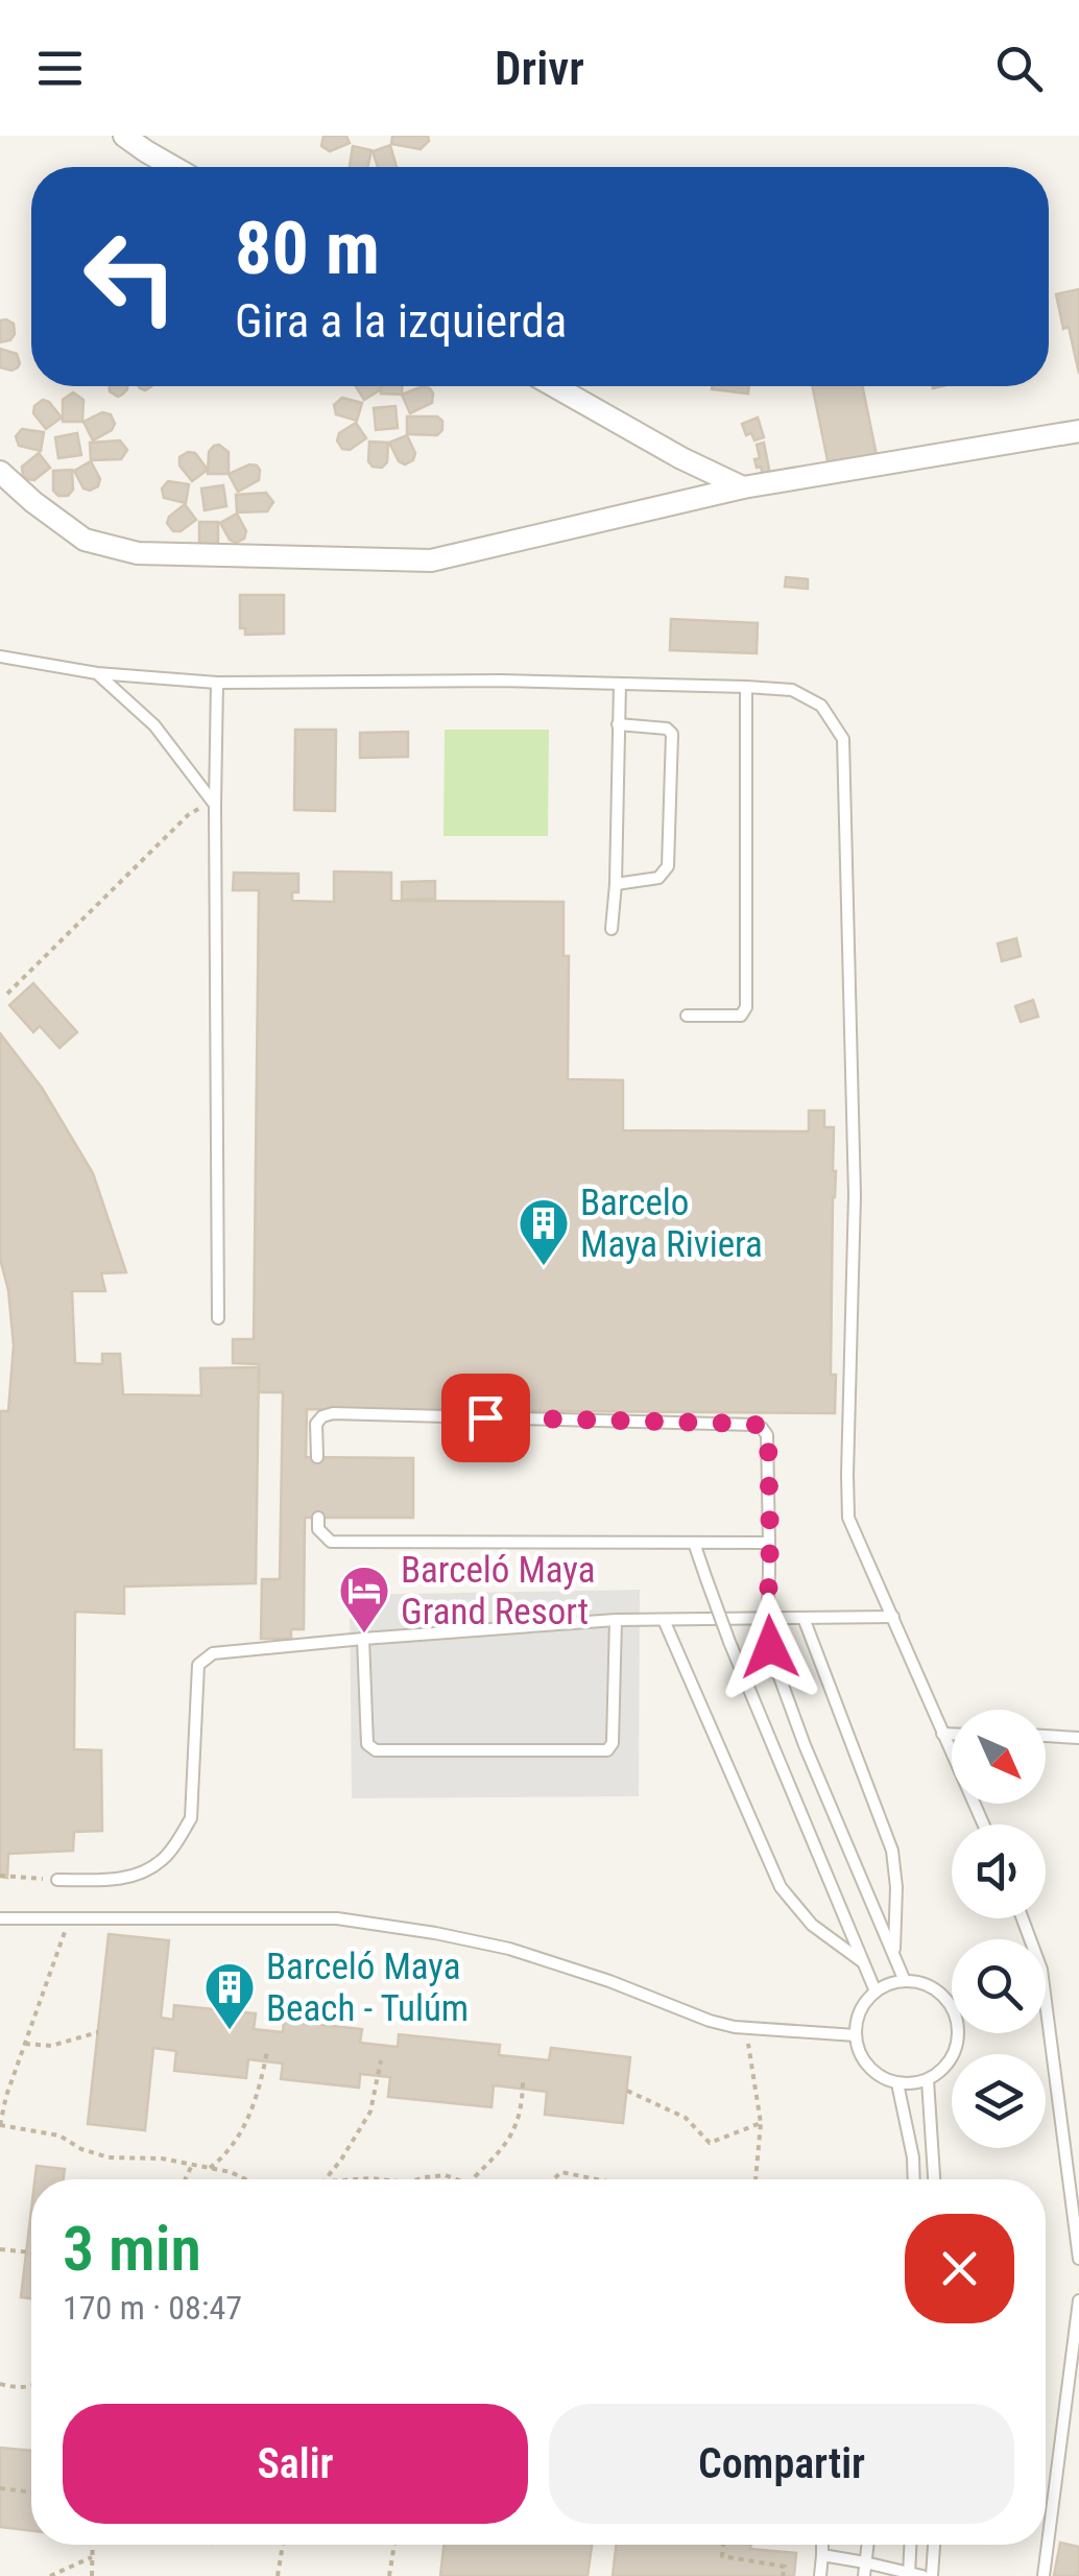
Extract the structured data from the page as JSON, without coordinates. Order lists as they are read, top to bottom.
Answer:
{
  "places": {
    "building": ["Barcelo Maya Riviera", "Barceló Maya Beach - Tulúm"],
    "hotel": ["Barceló Maya Grand Resort"]
  },
  "north": "bottom right",
  "page": {
    "header": "Drivr",
    "turn": ["80 m", "Gira a la izquierda"],
    "heading": ["3 min", "170 m · 08:47"],
    "buttons": ["Salir", "Compartir"]
  }
}
